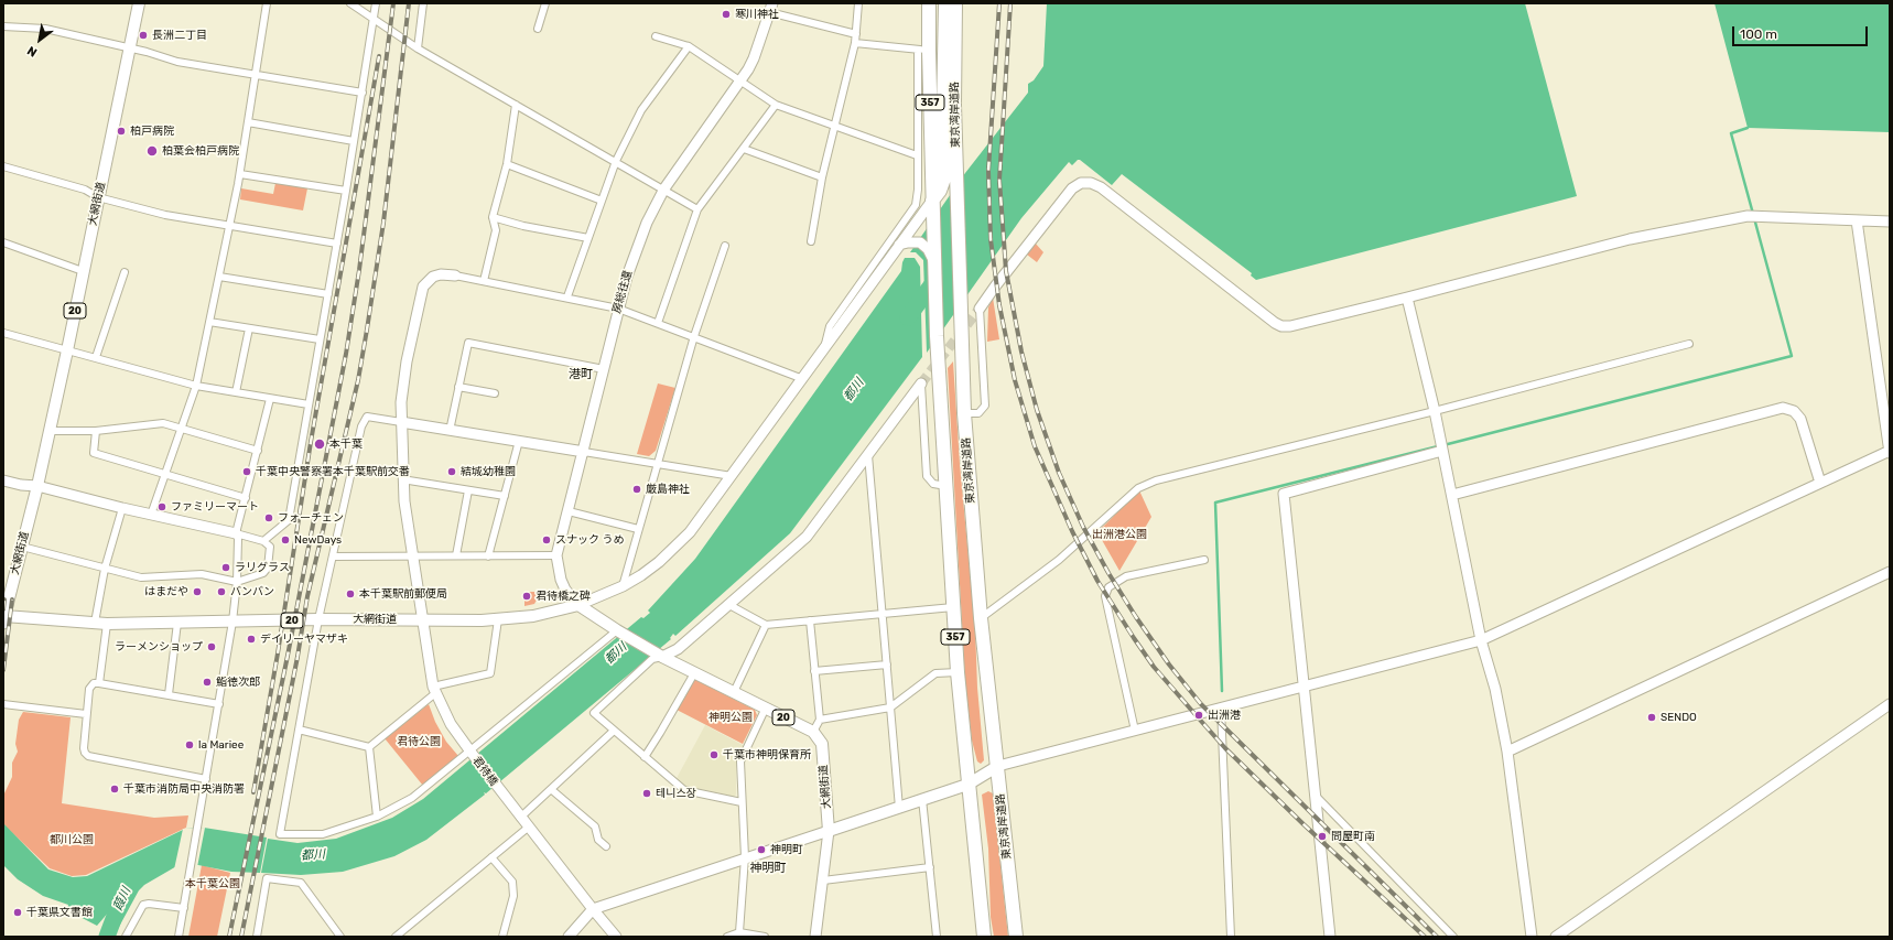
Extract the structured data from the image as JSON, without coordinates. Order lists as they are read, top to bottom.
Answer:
{
  "streets": {
    "highway": ["357", "東京湾岸道路"],
    "main road": ["大網街道", "20"],
    "street": ["房総往還", "君待橋"]
  },
  "crossings": [
    ["大網街道", "房総往還"],
    ["大網街道", "20"],
    ["大網街道", "君待橋"],
    ["房総往還", "20"]
  ],
  "districts": ["港町", "神明町"],
  "water": ["都川", "葭川"],
  "parks": [
    "出洲港公園",
    "神明公園",
    "君待公園",
    "都川公園",
    "本千葉公園"
  ],
  "places": [
    "寒川神社",
    "長洲二丁目",
    "柏戸病院",
    "柏葉会柏戸病院",
    "本千葉",
    "千葉中央警察署本千葉駅前交番",
    "結城幼稚園",
    "厳島神社",
    "ファミリーマート",
    "フォーチェン",
    "NewDays",
    "スナック うめ",
    "ラリグラス",
    "はまだや",
    "バンバン",
    "本千葉駅前郵便局",
    "君待橋之碑",
    "デイリーヤマザキ",
    "ラーメンショップ",
    "鮨徳次郎",
    "出洲港",
    "SENDO",
    "la Mariee",
    "千葉市神明保育所",
    "千葉市消防局中央消防署",
    "테니스장",
    "問屋町南",
    "神明町",
    "千葉県文書館"
  ],
  "scale_bar": "100 m",
  "north": "bottom left"
}
